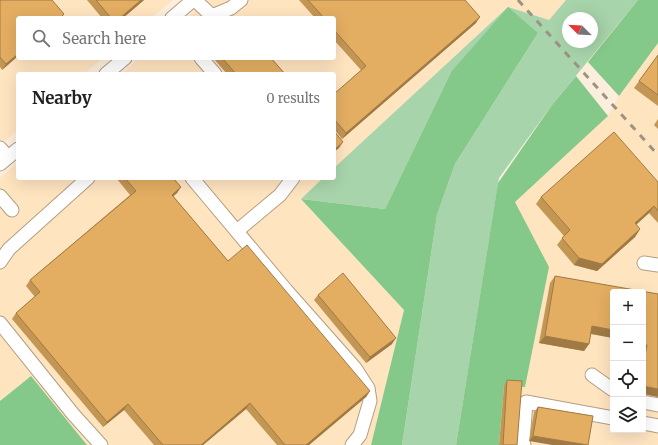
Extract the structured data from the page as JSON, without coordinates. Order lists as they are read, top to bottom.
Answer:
{
  "north": "top left",
  "page": {
    "search": "Search here",
    "heading": ["Nearby", "0 results"],
    "map_buttons": ["+", "−"]
  }
}
